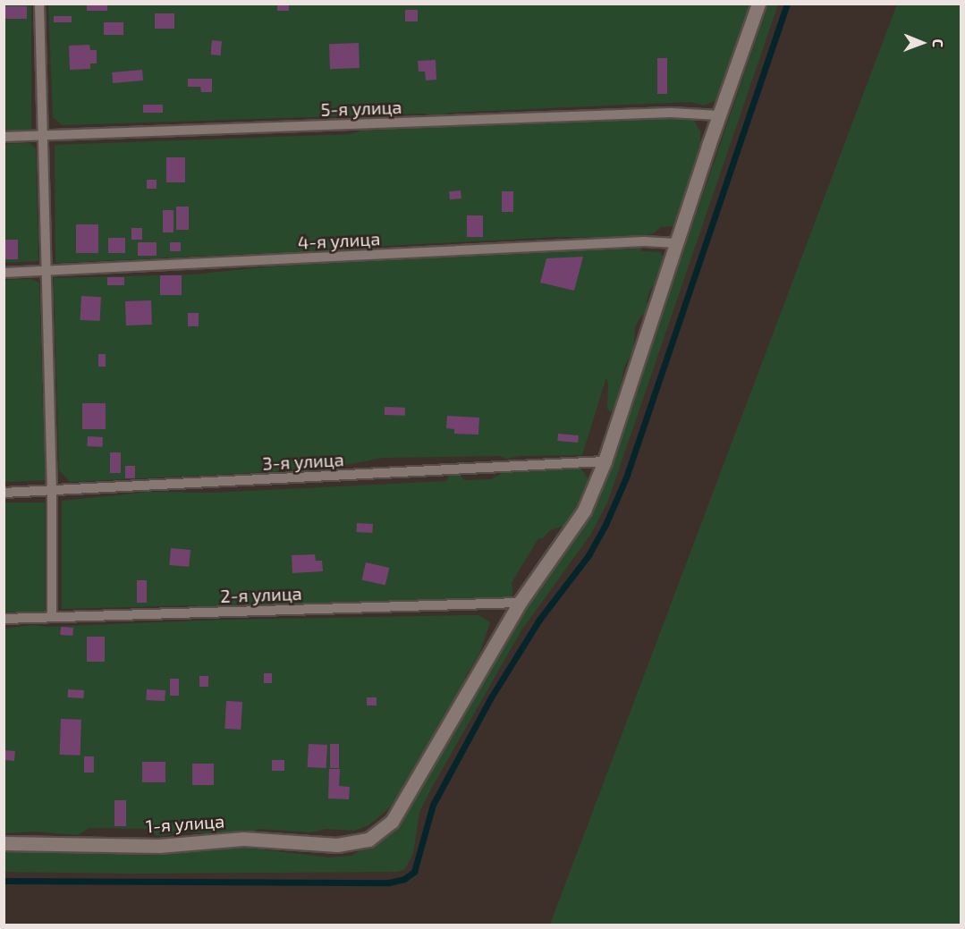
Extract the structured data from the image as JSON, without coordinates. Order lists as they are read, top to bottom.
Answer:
{
  "streets": {
    "street": ["1-я улица"],
    "lane": [
      "5-я улица",
      "4-я улица",
      "3-я улица",
      "2-я улица"
    ]
  },
  "crossings": [
    ["2-я улица", "1-я улица"]
  ],
  "north": "right"
}
